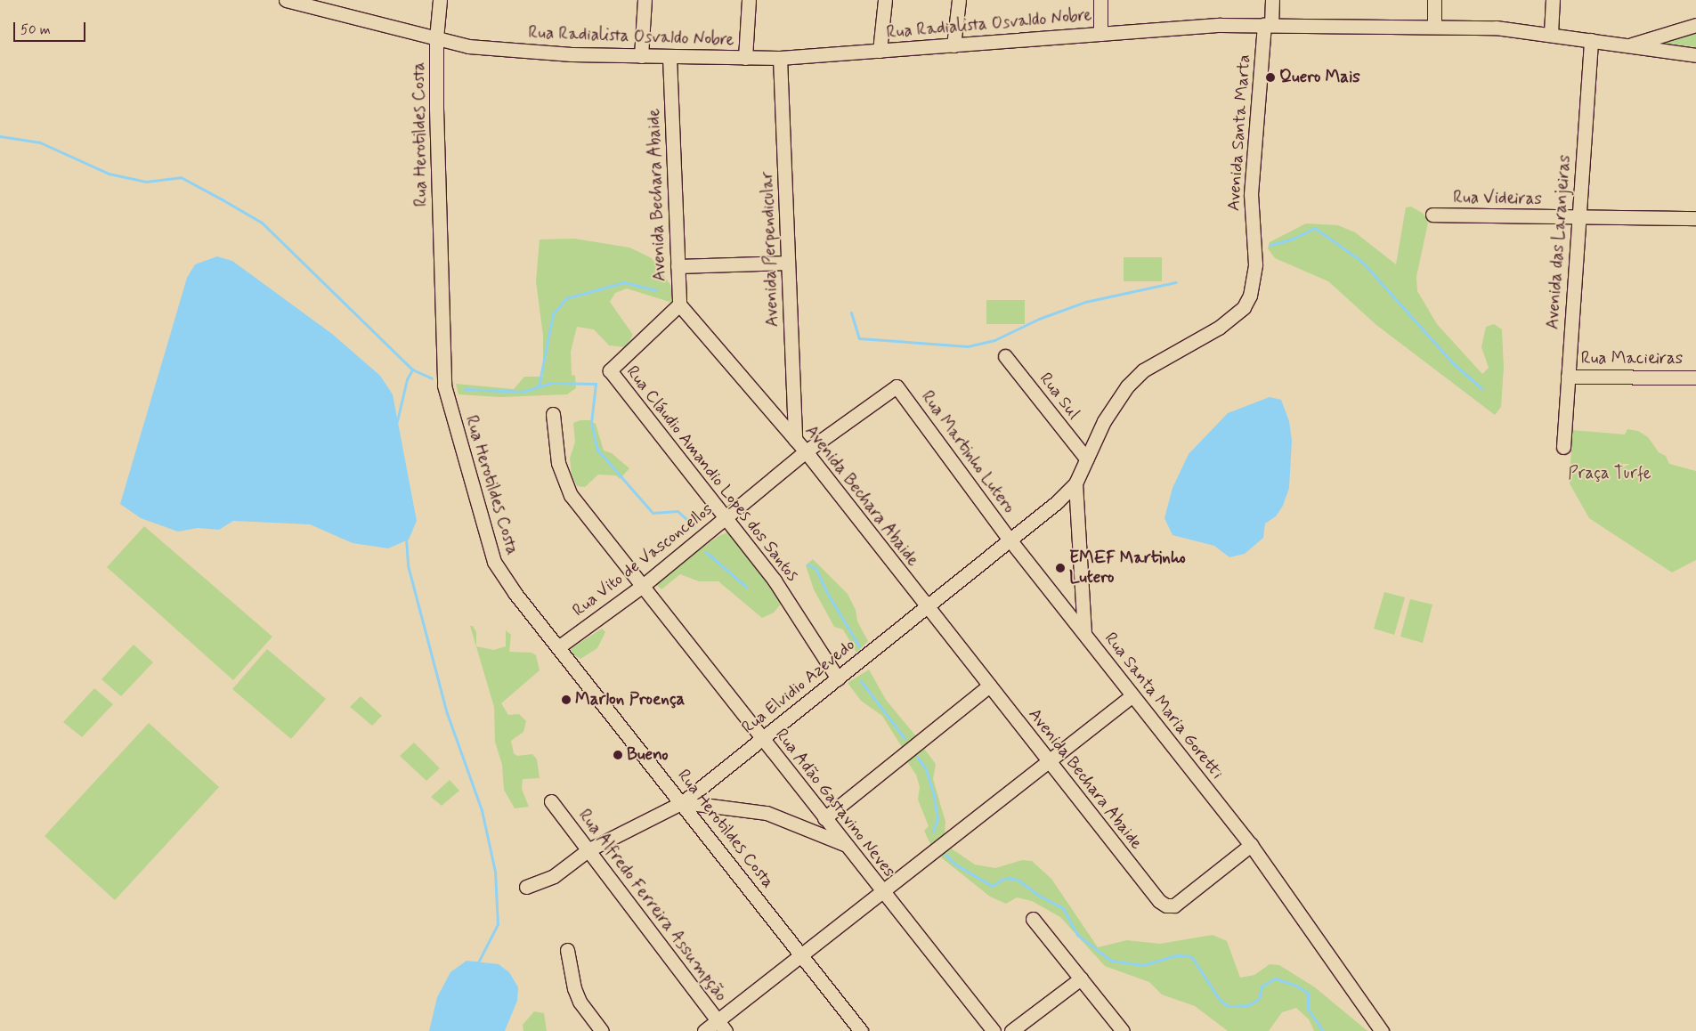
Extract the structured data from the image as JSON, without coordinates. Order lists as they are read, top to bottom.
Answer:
{
  "streets": {
    "street": [
      "Rua Radialista Osvaldo Nobre",
      "Avenida Santa Marta",
      "Rua Herotildes Costa",
      "Avenida Bechara Abaide",
      "Rua Videiras",
      "Avenida das Laranjeiras",
      "Avenida Perpendicular",
      "Rua Macieiras",
      "Rua Sul",
      "Rua Martinho Lutero",
      "Rua Cláudio Amandio Lopes dos Santos",
      "Rua Vito de Vasconcellos",
      "Rua Elvidio Azevedo",
      "Rua Santa Maria Goretti",
      "Rua Adão Gastavino Neves",
      "Rua Alfredo Ferreira Assumpção"
    ]
  },
  "crossings": [
    ["Rua Radialista Osvaldo Nobre", "Avenida Santa Marta"],
    ["Rua Radialista Osvaldo Nobre", "Rua Herotildes Costa"],
    ["Rua Radialista Osvaldo Nobre", "Avenida Bechara Abaide"],
    ["Rua Radialista Osvaldo Nobre", "Avenida das Laranjeiras"],
    ["Rua Radialista Osvaldo Nobre", "Avenida Perpendicular"],
    ["Avenida Santa Marta", "Rua Sul"],
    ["Avenida Santa Marta", "Rua Elvidio Azevedo"],
    ["Rua Herotildes Costa", "Rua Vito de Vasconcellos"],
    ["Rua Herotildes Costa", "Rua Elvidio Azevedo"],
    ["Avenida Bechara Abaide", "Avenida Perpendicular"],
    ["Avenida Bechara Abaide", "Rua Cláudio Amandio Lopes dos Santos"],
    ["Avenida Bechara Abaide", "Rua Vito de Vasconcellos"],
    ["Avenida Bechara Abaide", "Rua Elvidio Azevedo"],
    ["Avenida Bechara Abaide", "Rua Santa Maria Goretti"],
    ["Rua Videiras", "Avenida das Laranjeiras"],
    ["Avenida das Laranjeiras", "Rua Macieiras"],
    ["Rua Martinho Lutero", "Rua Vito de Vasconcellos"],
    ["Rua Martinho Lutero", "Rua Elvidio Azevedo"],
    ["Rua Martinho Lutero", "Rua Santa Maria Goretti"],
    ["Rua Cláudio Amandio Lopes dos Santos", "Rua Vito de Vasconcellos"],
    ["Rua Cláudio Amandio Lopes dos Santos", "Rua Elvidio Azevedo"],
    ["Rua Vito de Vasconcellos", "Rua Adão Gastavino Neves"],
    ["Rua Elvidio Azevedo", "Rua Santa Maria Goretti"],
    ["Rua Elvidio Azevedo", "Rua Adão Gastavino Neves"],
    ["Rua Elvidio Azevedo", "Rua Alfredo Ferreira Assumpção"]
  ],
  "parks": ["Praça Turfe"],
  "places": [
    "Quero Mais",
    "EMEF Martinho Lutero",
    "Marlon Proença",
    "Bueno"
  ],
  "scale_bar": "50 m"
}
